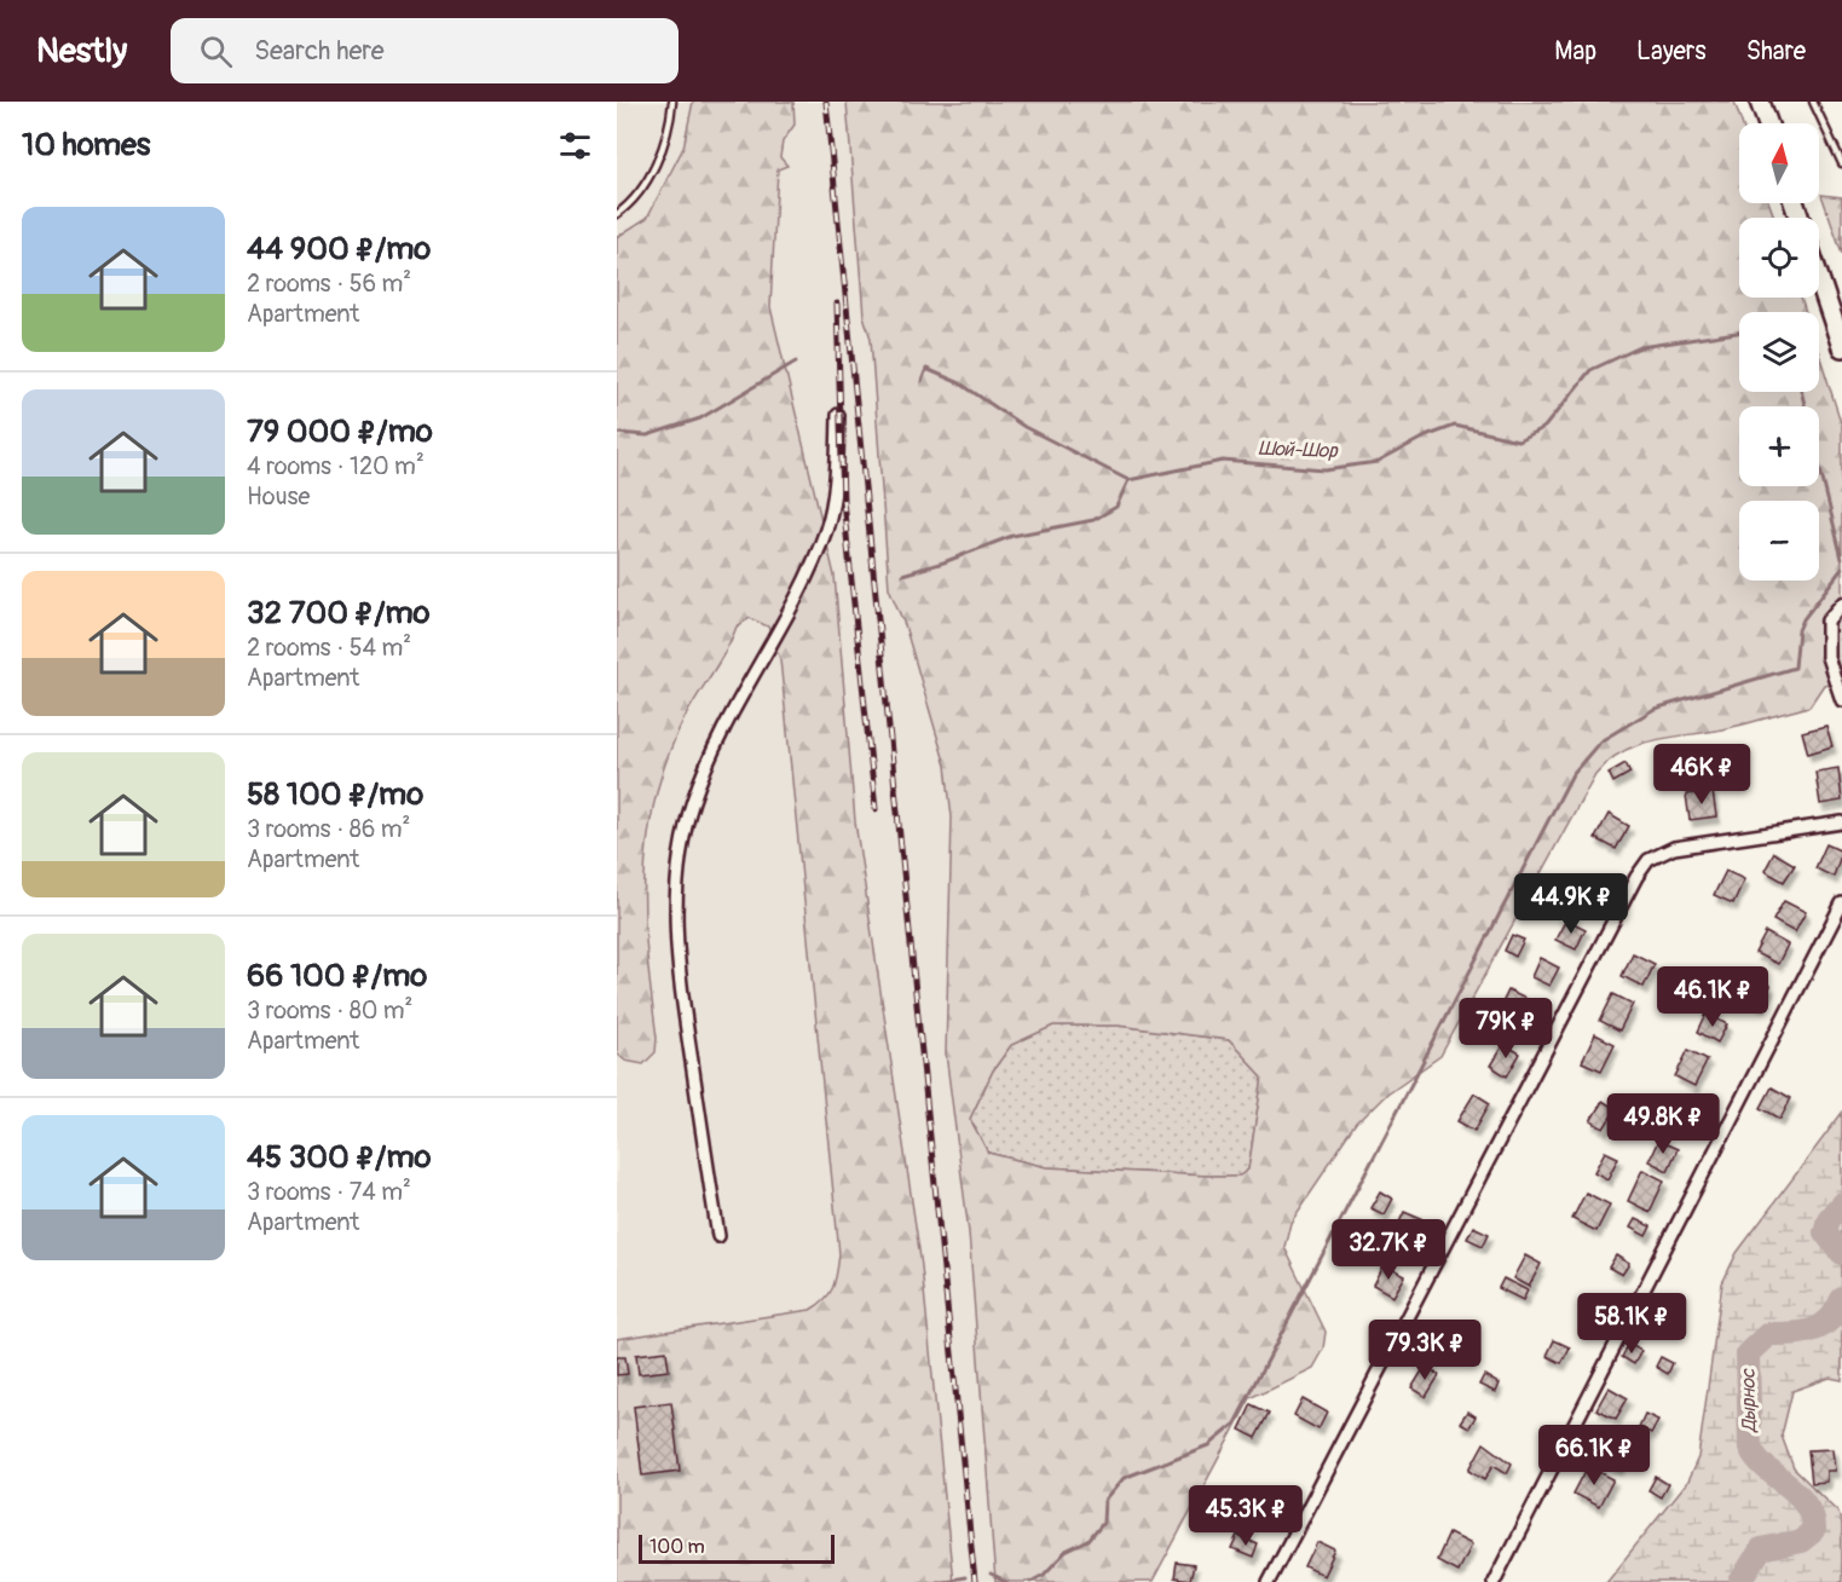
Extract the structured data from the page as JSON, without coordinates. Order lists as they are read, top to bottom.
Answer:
{
  "water": ["Шой-Шор", "Дырнос"],
  "scale_bar": "100 m",
  "north": "top",
  "page": {
    "header": "Nestly",
    "search": "Search here",
    "nav": ["Map", "Layers", "Share"],
    "heading": "10 homes",
    "map_buttons": ["+", "−"],
    "list": [
      {
        "name": "44 900 ₽/mo",
        "note": "2 rooms · 56 m² · Apartment"
      },
      {
        "name": "79 000 ₽/mo",
        "note": "4 rooms · 120 m² · House"
      },
      {
        "name": "32 700 ₽/mo",
        "note": "2 rooms · 54 m² · Apartment"
      },
      {
        "name": "58 100 ₽/mo",
        "note": "3 rooms · 86 m² · Apartment"
      },
      {
        "name": "66 100 ₽/mo",
        "note": "3 rooms · 80 m² · Apartment"
      },
      {
        "name": "45 300 ₽/mo",
        "note": "3 rooms · 74 m² · Apartment"
      }
    ],
    "price": [
      "46K ₽",
      "44.9K ₽",
      "46.1K ₽",
      "79K ₽",
      "49.8K ₽",
      "32.7K ₽",
      "58.1K ₽",
      "79.3K ₽",
      "66.1K ₽",
      "45.3K ₽"
    ],
    "scale": "100 m"
  }
}
